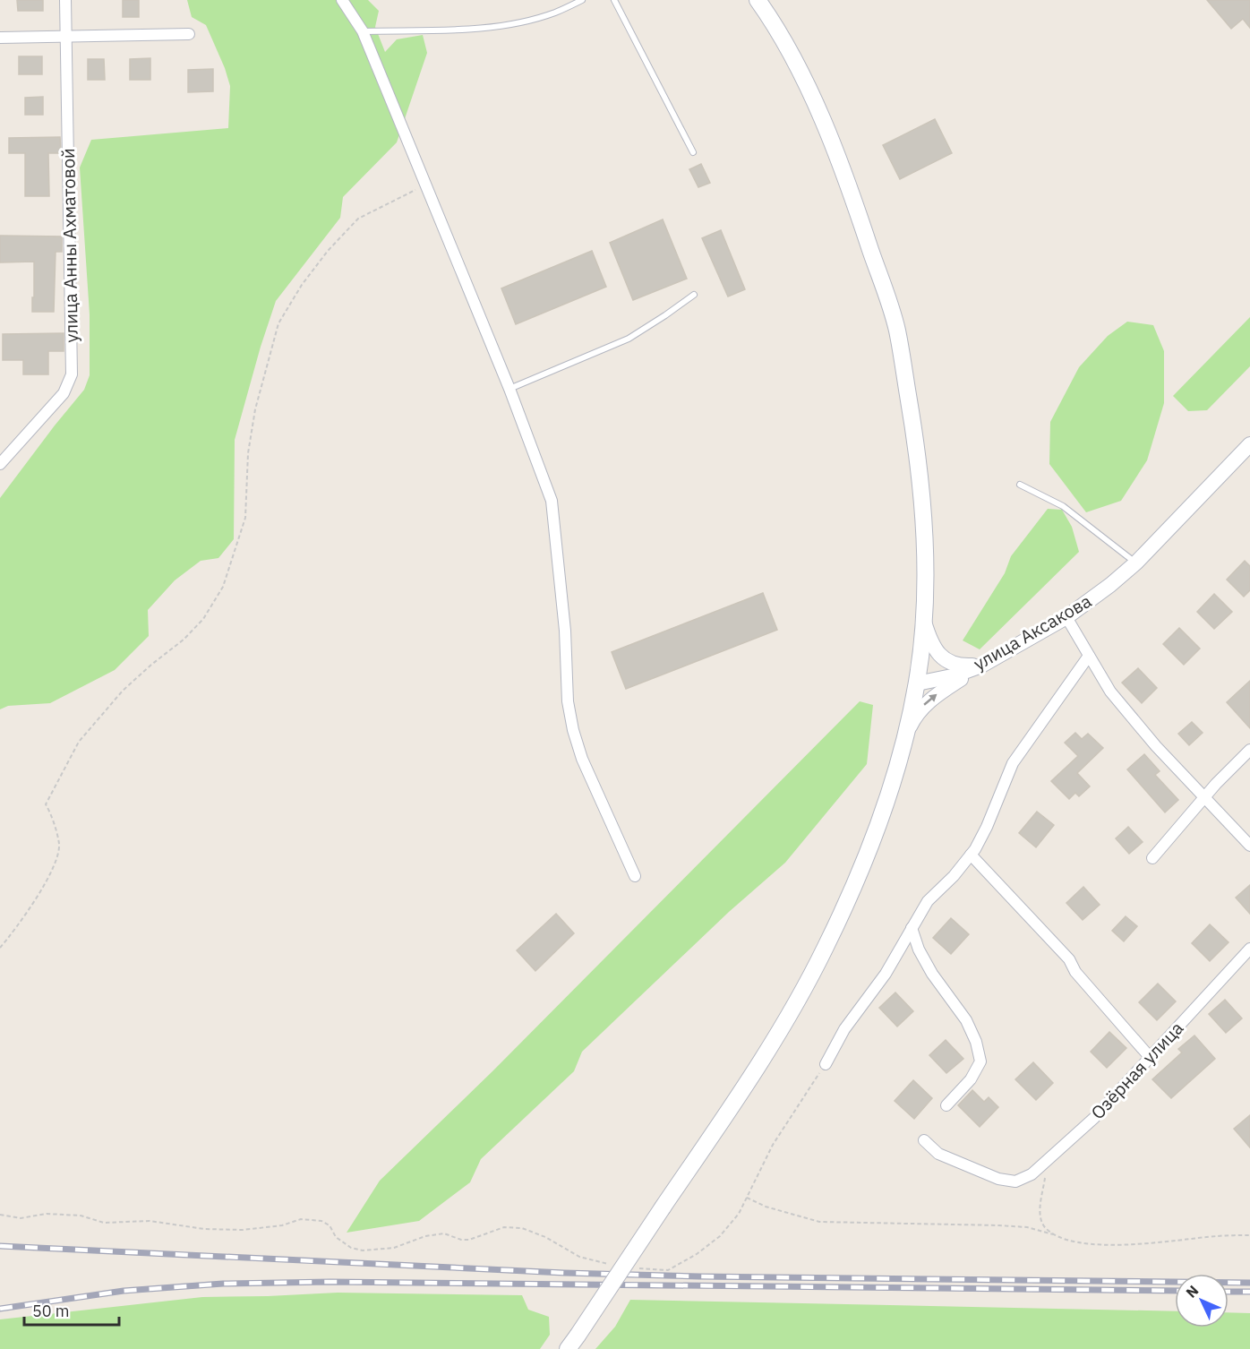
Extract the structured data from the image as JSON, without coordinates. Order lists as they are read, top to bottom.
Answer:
{
  "streets": {
    "street": ["улица Анны Ахматовой", "улица Аксакова", "Озёрная улица"]
  },
  "scale_bar": "50 m",
  "north": "top left"
}
